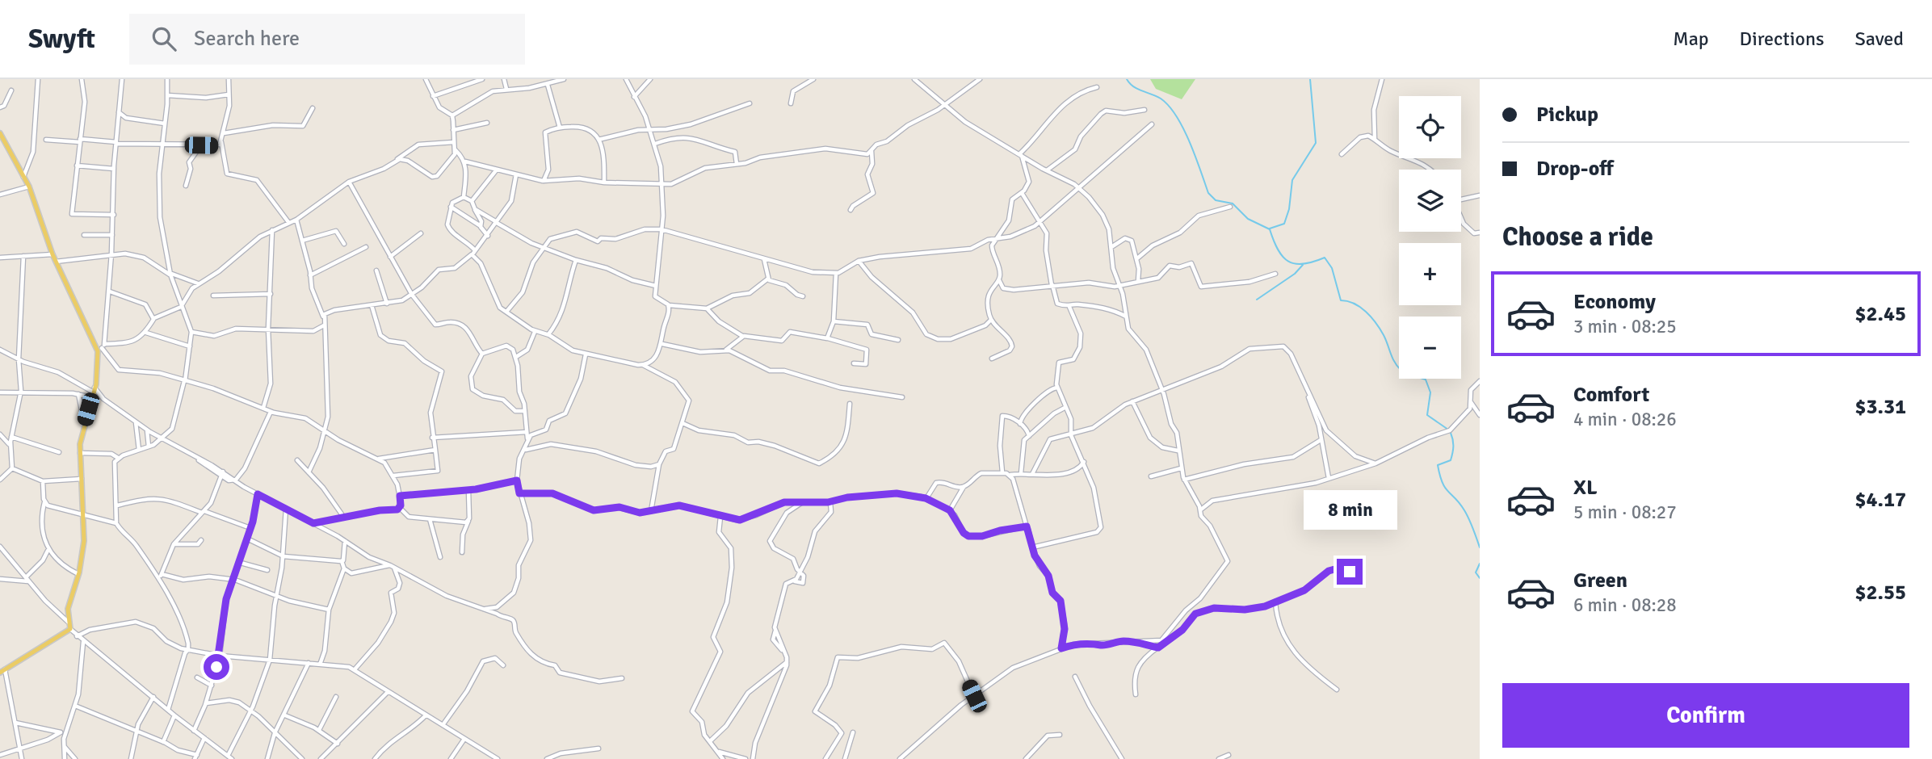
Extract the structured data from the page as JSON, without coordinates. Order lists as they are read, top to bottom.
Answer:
{
  "page": {
    "header": "Swyft",
    "search": "Search here",
    "nav": ["Map", "Directions", "Saved"],
    "banner": ["Pickup", "Drop-off"],
    "map_buttons": ["+", "−"],
    "heading": "Choose a ride",
    "list": [
      {
        "name": "Economy",
        "note": "3 min · 08:25",
        "value": "$2.45"
      },
      {
        "name": "Comfort",
        "note": "4 min · 08:26",
        "value": "$3.31"
      },
      {
        "name": "XL",
        "note": "5 min · 08:27",
        "value": "$4.17"
      },
      {
        "name": "Green",
        "note": "6 min · 08:28",
        "value": "$2.55"
      }
    ],
    "bubble": "8 min",
    "buttons": "Confirm"
  }
}
